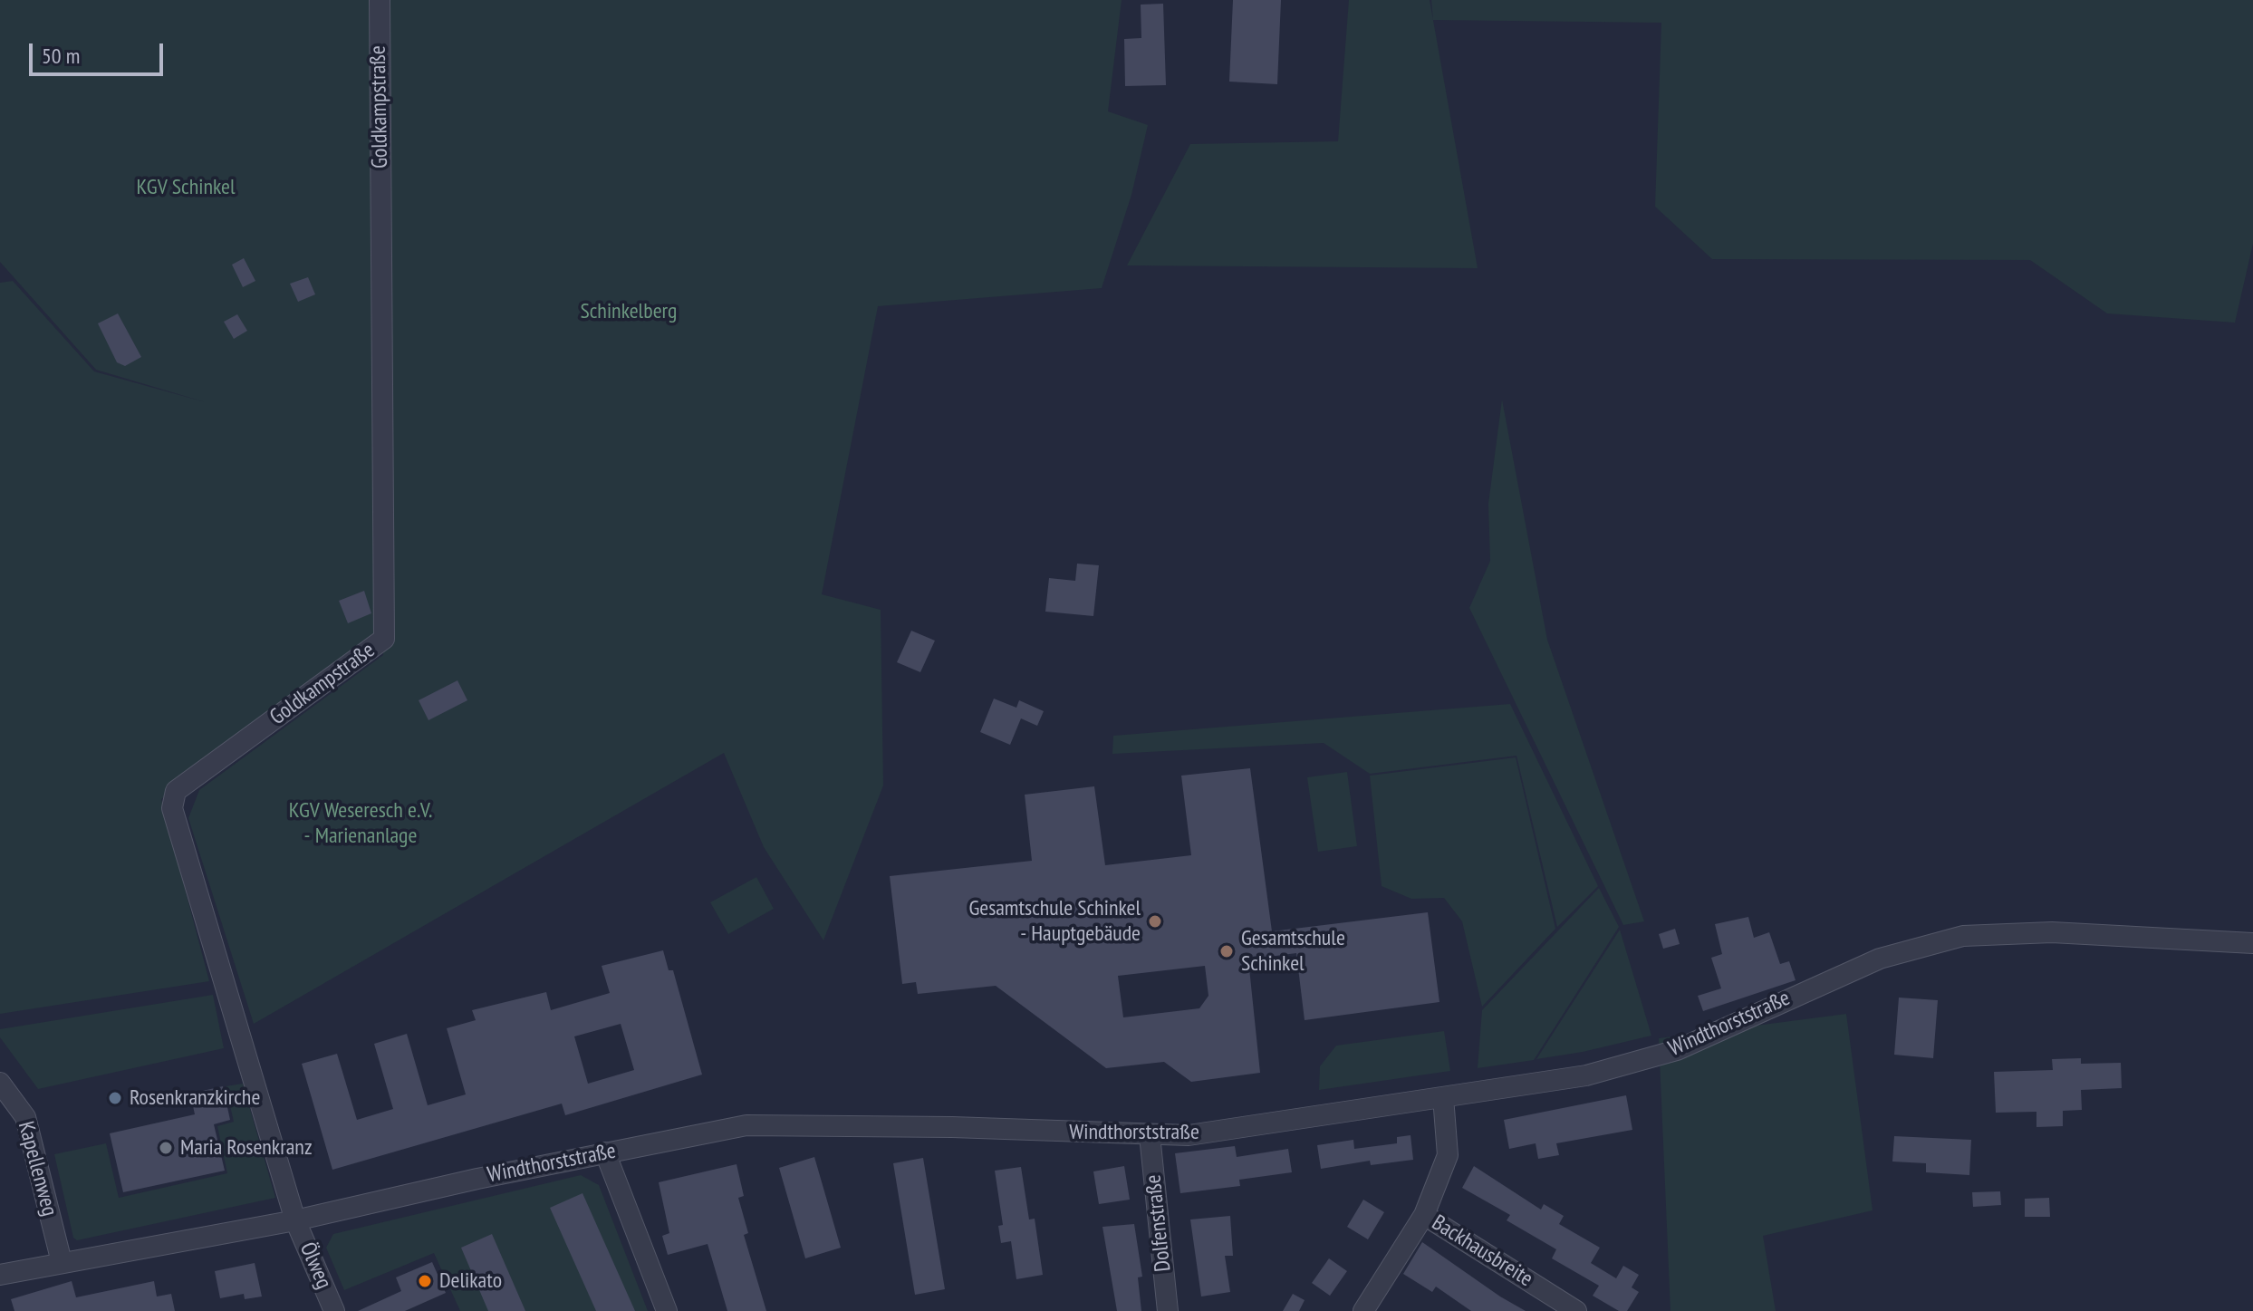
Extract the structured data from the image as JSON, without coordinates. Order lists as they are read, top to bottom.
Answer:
{
  "streets": {
    "street": [
      "Goldkampstraße",
      "Windthorststraße",
      "Kapellenweg",
      "Dolfenstraße",
      "Backhausbreite",
      "Ölweg"
    ]
  },
  "crossings": [
    ["Goldkampstraße", "Windthorststraße"],
    ["Goldkampstraße", "Ölweg"],
    ["Windthorststraße", "Kapellenweg"],
    ["Windthorststraße", "Dolfenstraße"],
    ["Windthorststraße", "Backhausbreite"],
    ["Windthorststraße", "Ölweg"]
  ],
  "parks": ["KGV Schinkel", "Schinkelberg", "KGV Weseresch e.V. - Marienanlage"],
  "places": [
    "Gesamtschule Schinkel - Hauptgebäude",
    "Gesamtschule Schinkel",
    "Rosenkranzkirche",
    "Maria Rosenkranz",
    "Delikato"
  ],
  "scale_bar": "50 m"
}
